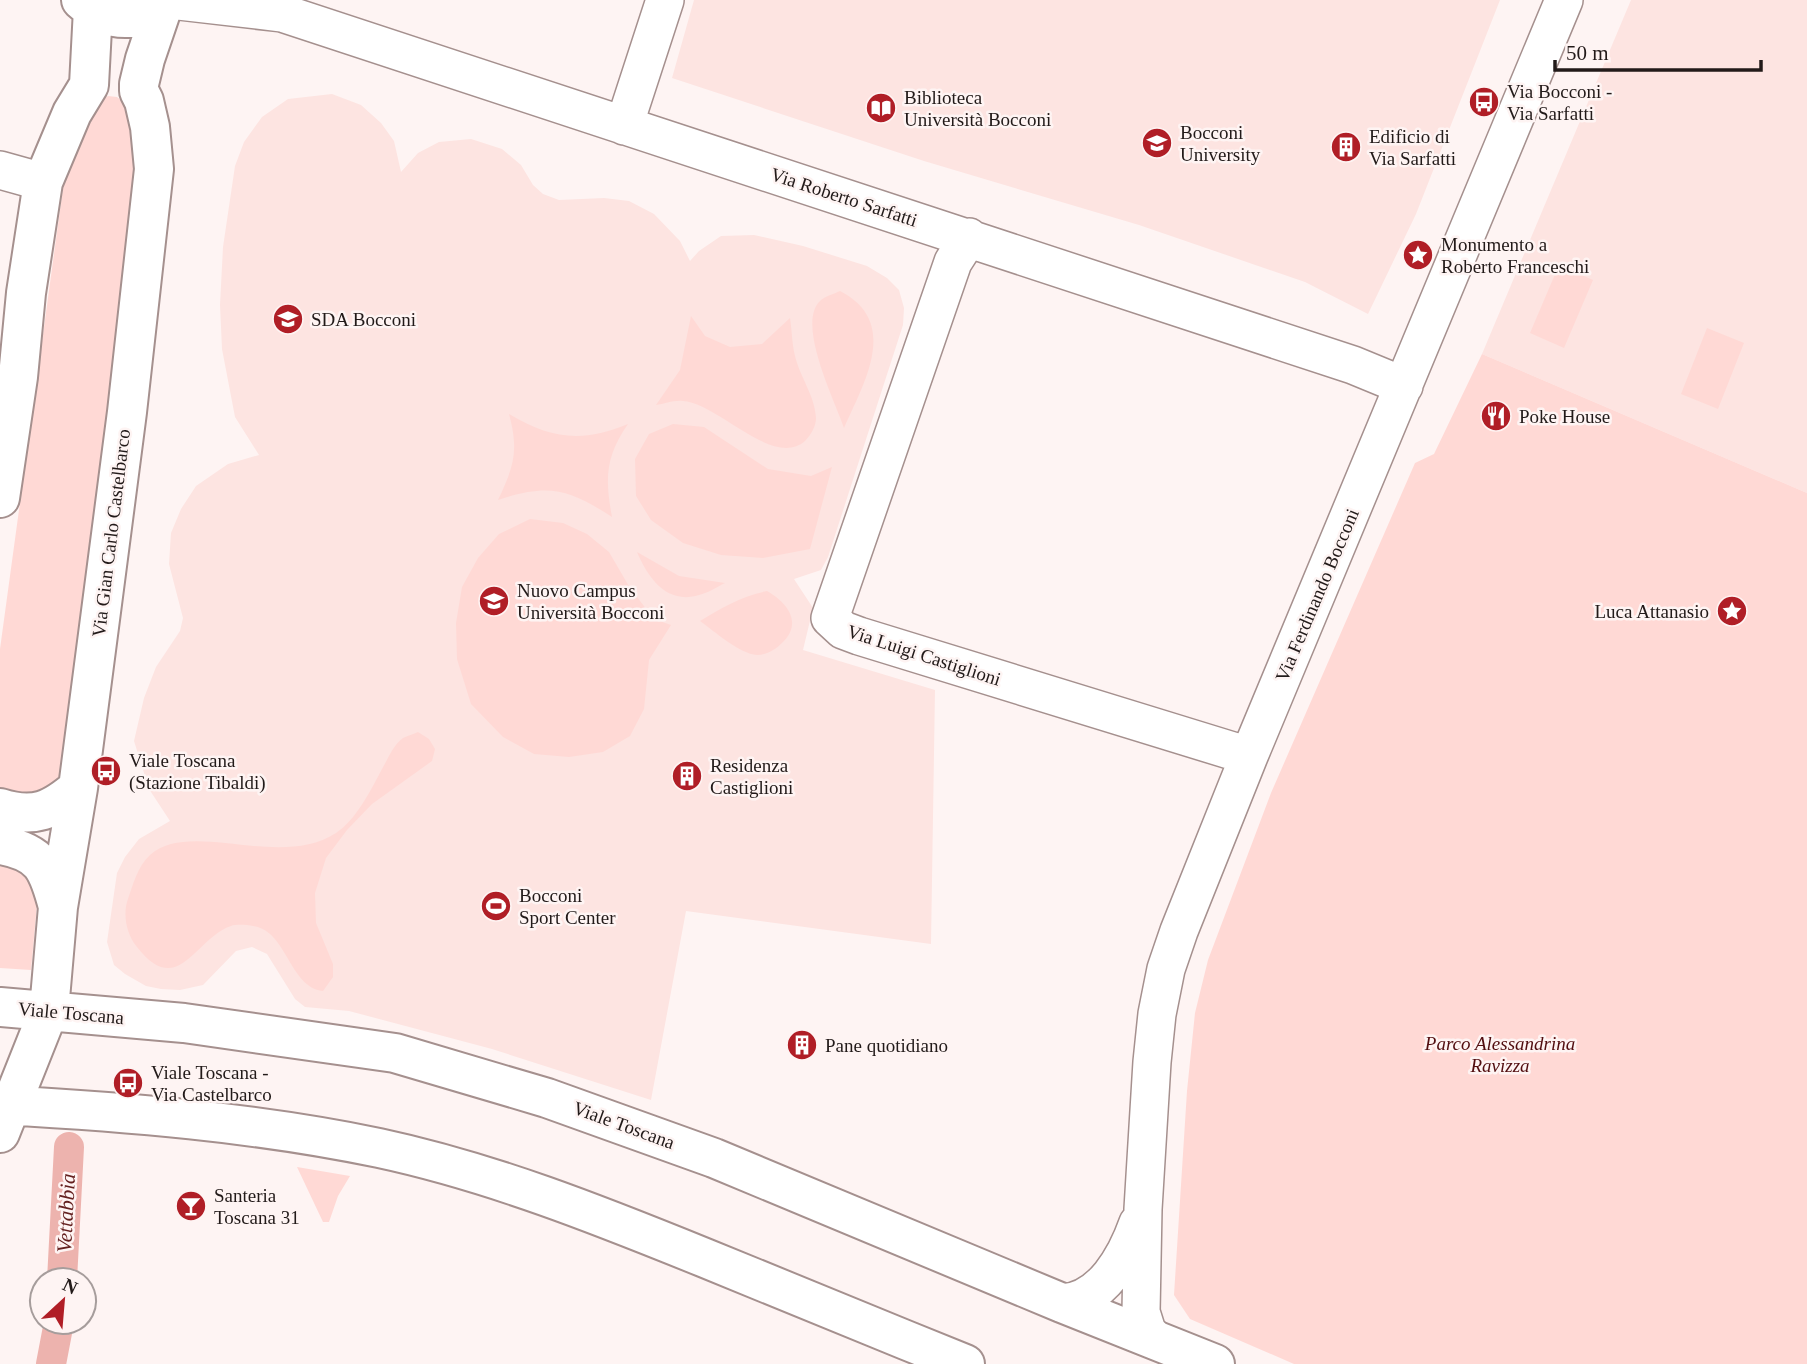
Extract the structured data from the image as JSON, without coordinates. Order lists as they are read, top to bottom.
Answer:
{
  "streets": {
    "main road": ["Via Gian Carlo Castelbarco", "Viale Toscana"],
    "street": ["Via Roberto Sarfatti", "Via Ferdinando Bocconi", "Via Luigi Castiglioni"]
  },
  "crossings": [
    ["Via Roberto Sarfatti", "Via Gian Carlo Castelbarco"],
    ["Via Roberto Sarfatti", "Via Ferdinando Bocconi"],
    ["Via Roberto Sarfatti", "Via Luigi Castiglioni"],
    ["Via Gian Carlo Castelbarco", "Viale Toscana"],
    ["Via Ferdinando Bocconi", "Via Luigi Castiglioni"],
    ["Via Ferdinando Bocconi", "Viale Toscana"]
  ],
  "water": ["Vettabbia"],
  "parks": ["Parco Alessandrina Ravizza"],
  "places": {
    "bus stop": ["Via Bocconi - Via Sarfatti", "Viale Toscana (Stazione Tibaldi)", "Viale Toscana - Via Castelbarco"],
    "library": ["Biblioteca Università Bocconi"],
    "school or university": ["Bocconi University", "SDA Bocconi", "Nuovo Campus Università Bocconi"],
    "building": ["Edificio di Via Sarfatti", "Residenza Castiglioni", "Pane quotidiano"],
    "place": ["Monumento a Roberto Franceschi", "Luca Attanasio"],
    "restaurant": ["Poke House"],
    "sports": ["Bocconi Sport Center"],
    "bar": ["Santeria Toscana 31"]
  },
  "scale_bar": "50 m",
  "north": "top right"
}
